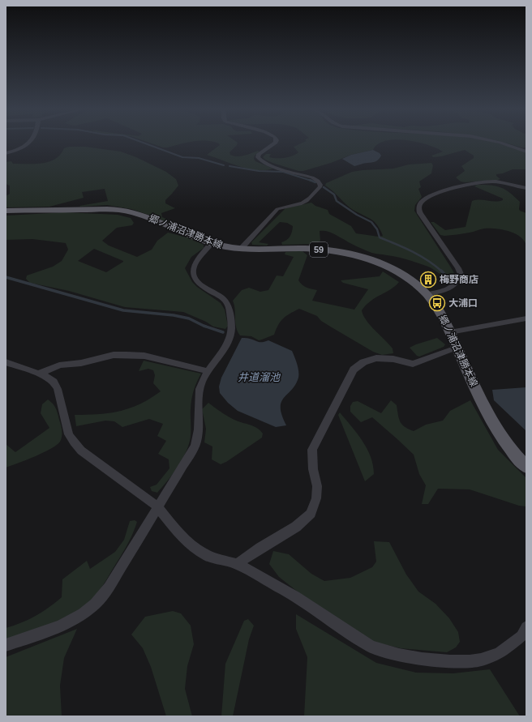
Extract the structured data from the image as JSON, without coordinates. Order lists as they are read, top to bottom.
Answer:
{
  "streets": {
    "main road": ["郷ノ浦沼津勝本線", "59"]
  },
  "water": ["井道溜池"],
  "places": {
    "building": ["梅野商店"],
    "bus stop": ["大浦口"]
  }
}
